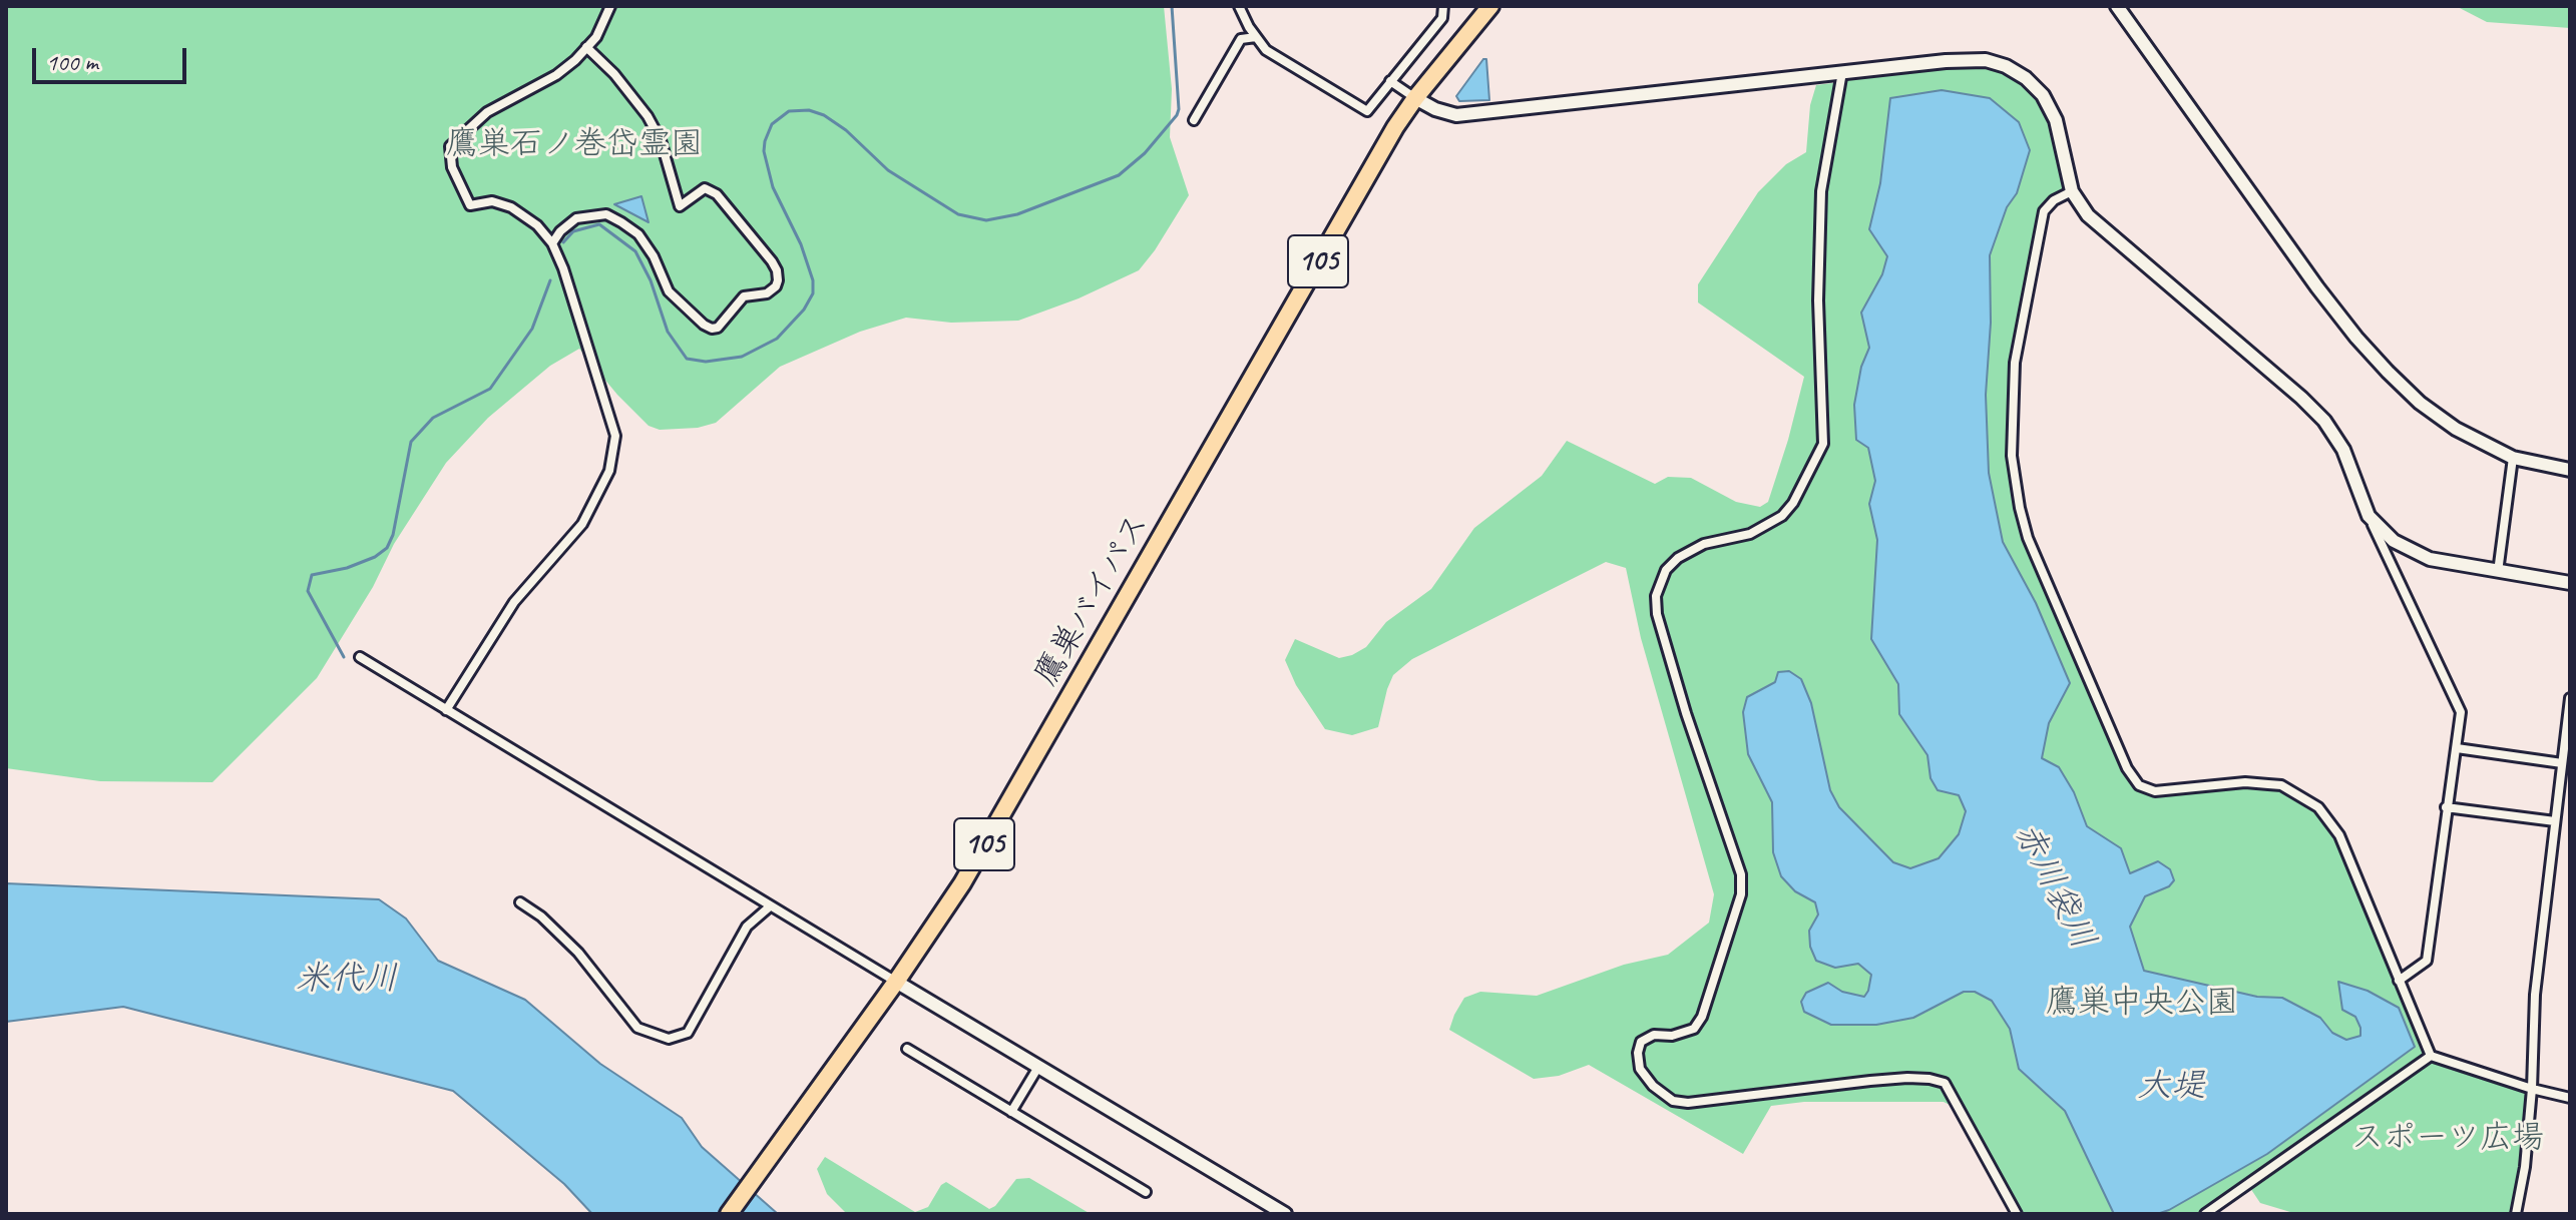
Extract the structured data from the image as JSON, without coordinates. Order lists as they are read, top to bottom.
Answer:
{
  "streets": {
    "highway": ["105", "鷹巣バイパス"]
  },
  "water": ["赤川袋川", "米代川", "大堤"],
  "parks": ["鷹巣石ノ巻岱霊園", "鷹巣中央公園", "スポーツ広場"],
  "scale_bar": "100 m"
}
